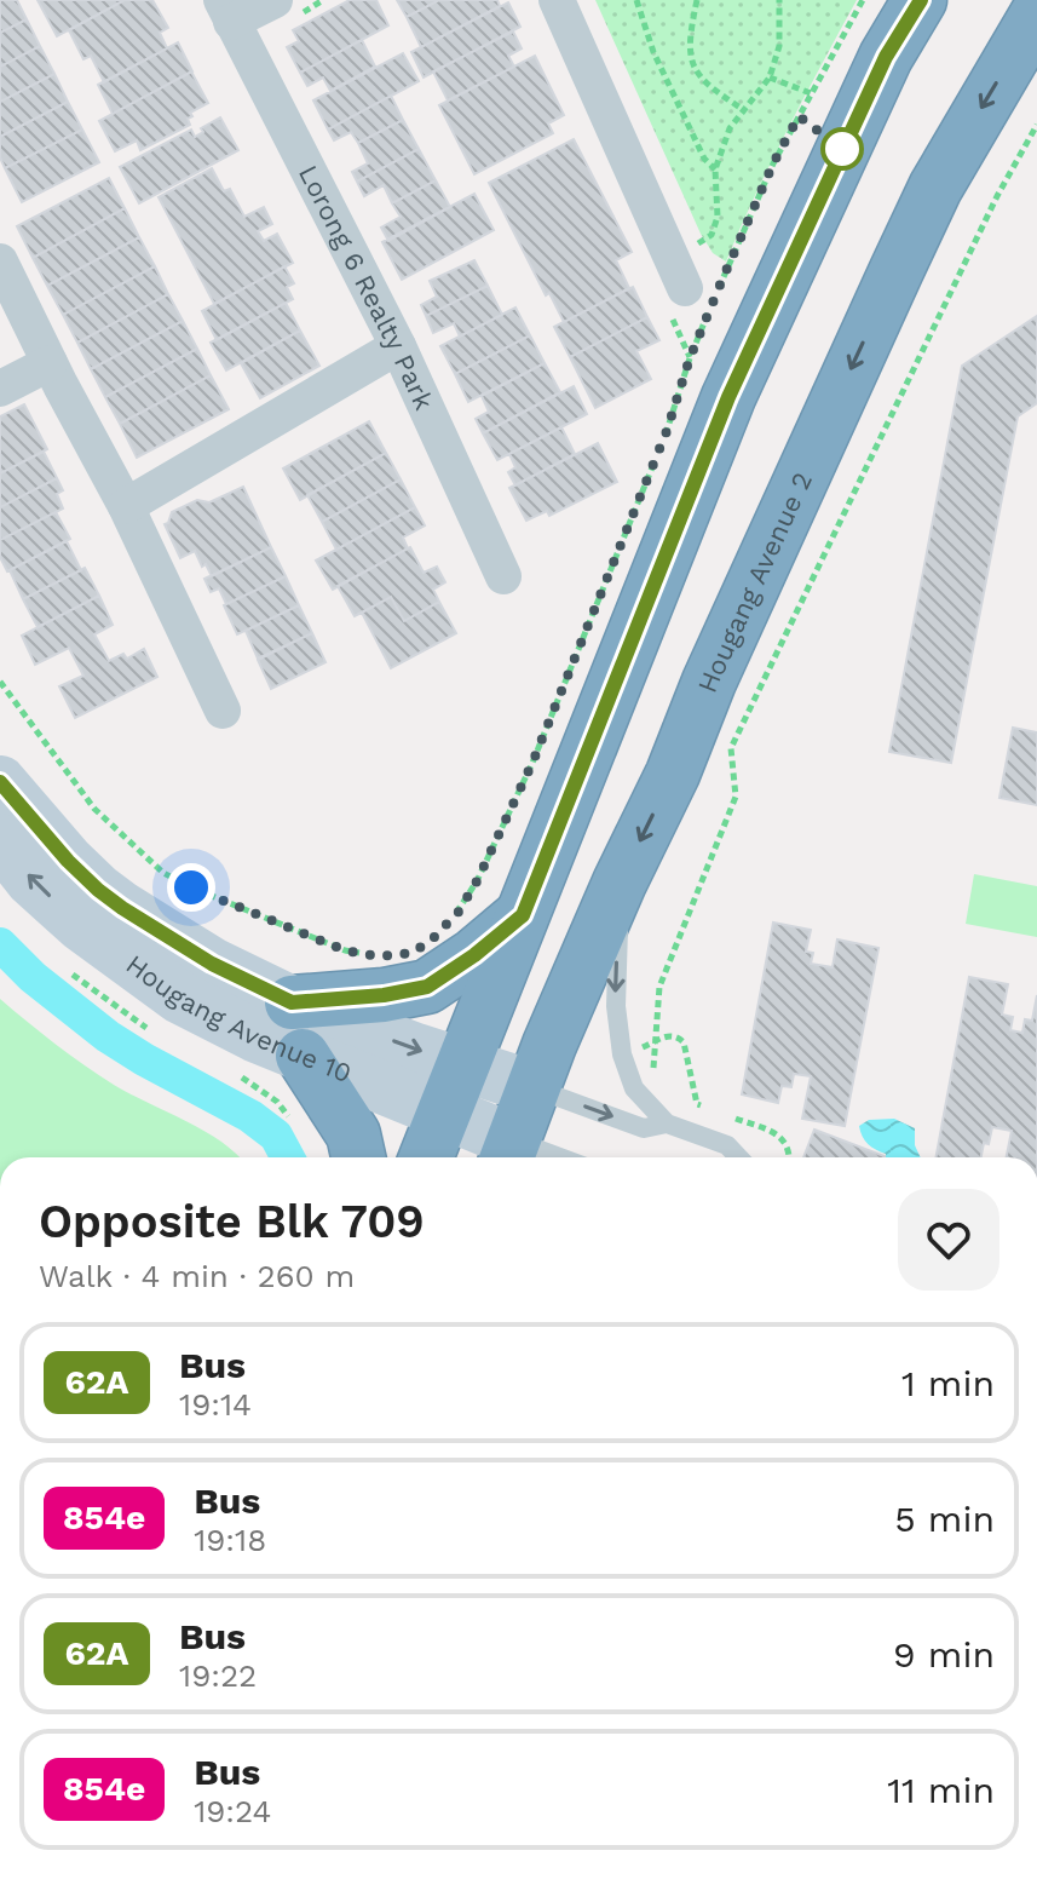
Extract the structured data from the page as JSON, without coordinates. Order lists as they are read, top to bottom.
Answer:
{
  "streets": {
    "highway": ["Hougang Avenue 2"],
    "main road": ["Hougang Avenue 10"],
    "street": ["Lorong 6 Realty Park"]
  },
  "crossings": [
    ["Hougang Avenue 2", "Hougang Avenue 10"]
  ],
  "lines": ["bus line 62A"],
  "page": {
    "heading": ["Opposite Blk 709", "Walk · 4 min · 260 m"],
    "list": [
      {
        "mark": "62A",
        "name": "Bus",
        "note": "19:14",
        "value": "1 min"
      },
      {
        "mark": "854e",
        "name": "Bus",
        "note": "19:18",
        "value": "5 min"
      },
      {
        "mark": "62A",
        "name": "Bus",
        "note": "19:22",
        "value": "9 min"
      },
      {
        "mark": "854e",
        "name": "Bus",
        "note": "19:24",
        "value": "11 min"
      }
    ]
  }
}
